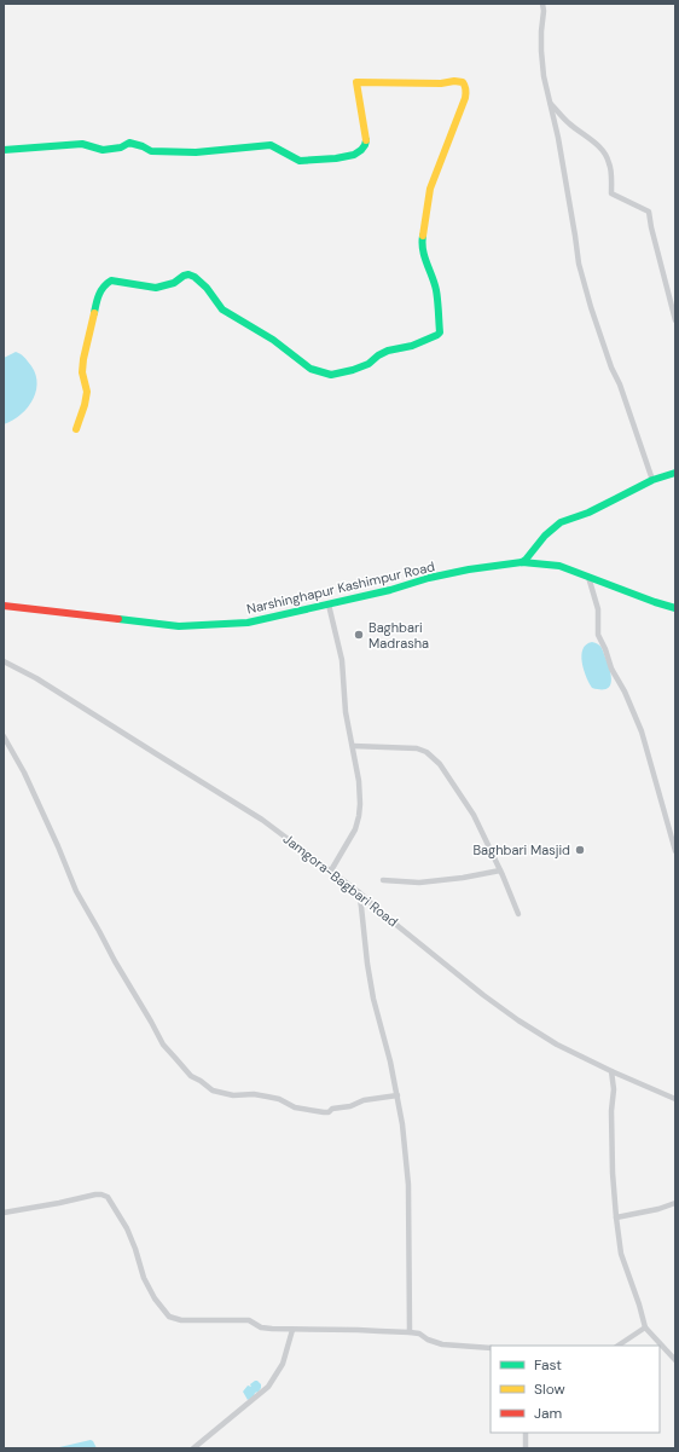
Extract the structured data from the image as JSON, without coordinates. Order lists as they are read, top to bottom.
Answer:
{
  "streets": {
    "street": ["Narshinghapur Kashimpur Road", "Jamgora-Bagbari Road"]
  },
  "places": ["Baghbari Madrasha", "Baghbari Masjid"],
  "legend": ["Fast", "Slow", "Jam"]
}
